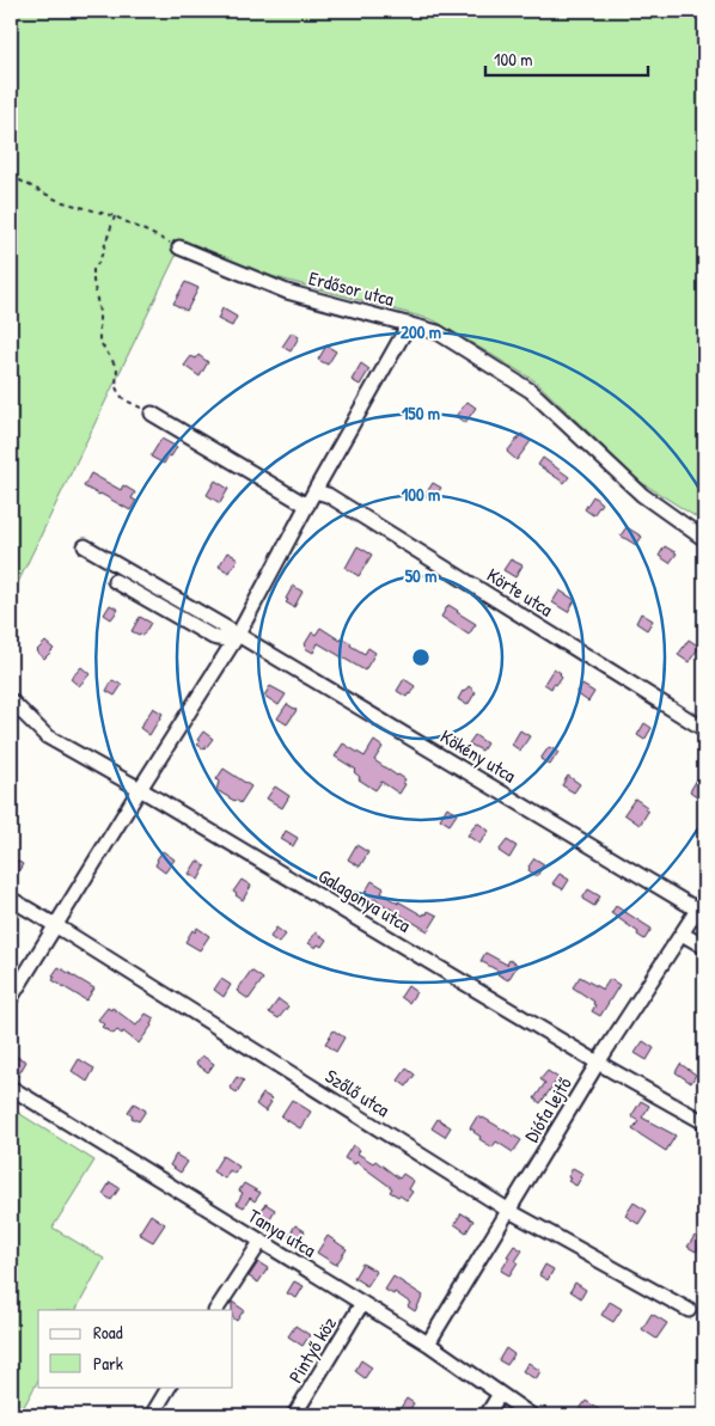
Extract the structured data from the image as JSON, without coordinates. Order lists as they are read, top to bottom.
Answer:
{
  "streets": {
    "street": [
      "Erdősor utca",
      "Körte utca",
      "Kökény utca",
      "Galagonya utca",
      "Szőlő utca",
      "Diófa lejtő",
      "Tanya utca",
      "Pintyő köz"
    ]
  },
  "crossings": [
    ["Kökény utca", "Diófa lejtő"],
    ["Galagonya utca", "Diófa lejtő"],
    ["Szőlő utca", "Diófa lejtő"],
    ["Diófa lejtő", "Tanya utca"],
    ["Tanya utca", "Pintyő köz"]
  ],
  "legend": ["Road", "Park"],
  "scale_bar": "100 m",
  "rings": [
    "200 m",
    "150 m",
    "100 m",
    "50 m"
  ]
}
